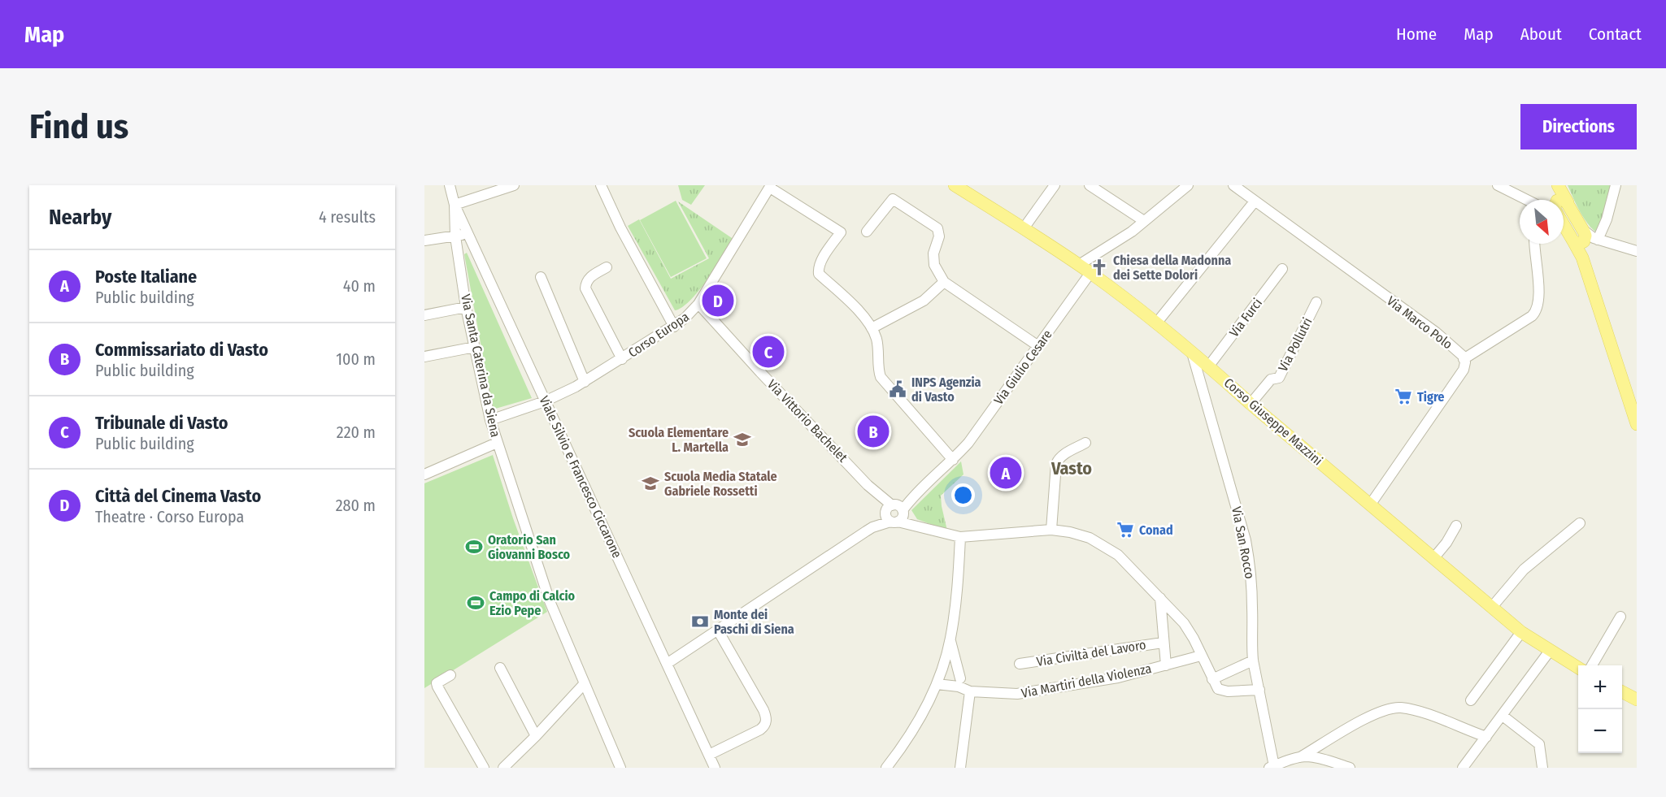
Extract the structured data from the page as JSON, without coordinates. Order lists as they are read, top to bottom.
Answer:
{
  "streets": {
    "main road": ["Corso Giuseppe Mazzini"],
    "street": [
      "Via Furci",
      "Via Marco Polo",
      "Corso Europa",
      "Via Pollutri",
      "Via Santa Caterina da Siena",
      "Via Giulio Cesare",
      "Via Vittorio Bachelet",
      "Viale Silvio e Francesco Ciccarone",
      "Via San Rocco",
      "Via Civiltà del Lavoro",
      "Via Martiri della Violenza"
    ]
  },
  "crossings": [
    ["Via Furci", "Corso Giuseppe Mazzini"],
    ["Via Marco Polo", "Corso Giuseppe Mazzini"],
    ["Corso Europa", "Via Santa Caterina da Siena"],
    ["Corso Europa", "Via Vittorio Bachelet"],
    ["Corso Europa", "Viale Silvio e Francesco Ciccarone"],
    ["Via Pollutri", "Corso Giuseppe Mazzini"],
    ["Via Santa Caterina da Siena", "Viale Silvio e Francesco Ciccarone"],
    ["Via Giulio Cesare", "Via Vittorio Bachelet"],
    ["Via Giulio Cesare", "Corso Giuseppe Mazzini"],
    ["Via Giulio Cesare", "Viale Silvio e Francesco Ciccarone"],
    ["Corso Giuseppe Mazzini", "Via San Rocco"]
  ],
  "districts": ["Vasto"],
  "places": {
    "church": ["Chiesa della Madonna dei Sette Dolori"],
    "public building": ["INPS Agenzia di Vasto"],
    "supermarket": ["Tigre", "Conad"],
    "school or university": ["Scuola Elementare L. Martella", "Scuola Media Statale Gabriele Rossetti"],
    "sports": ["Oratorio San Giovanni Bosco", "Campo di Calcio Ezio Pepe"],
    "bank": ["Monte dei Paschi di Siena"]
  },
  "north": "bottom right",
  "page": {
    "header": "Map",
    "nav": [
      "Home",
      "Map",
      "About",
      "Contact"
    ],
    "buttons": "Directions",
    "title": "Find us",
    "heading": ["Nearby", "4 results"],
    "list": [
      {
        "mark": "A",
        "name": "Poste Italiane",
        "note": "Public building",
        "value": "40 m"
      },
      {
        "mark": "B",
        "name": "Commissariato di Vasto",
        "note": "Public building",
        "value": "100 m"
      },
      {
        "mark": "C",
        "name": "Tribunale di Vasto",
        "note": "Public building",
        "value": "220 m"
      },
      {
        "mark": "D",
        "name": "Città del Cinema Vasto",
        "note": "Theatre · Corso Europa",
        "value": "280 m"
      }
    ],
    "pins": [
      "D",
      "C",
      "B",
      "A"
    ],
    "map_buttons": ["+", "−"]
  }
}
